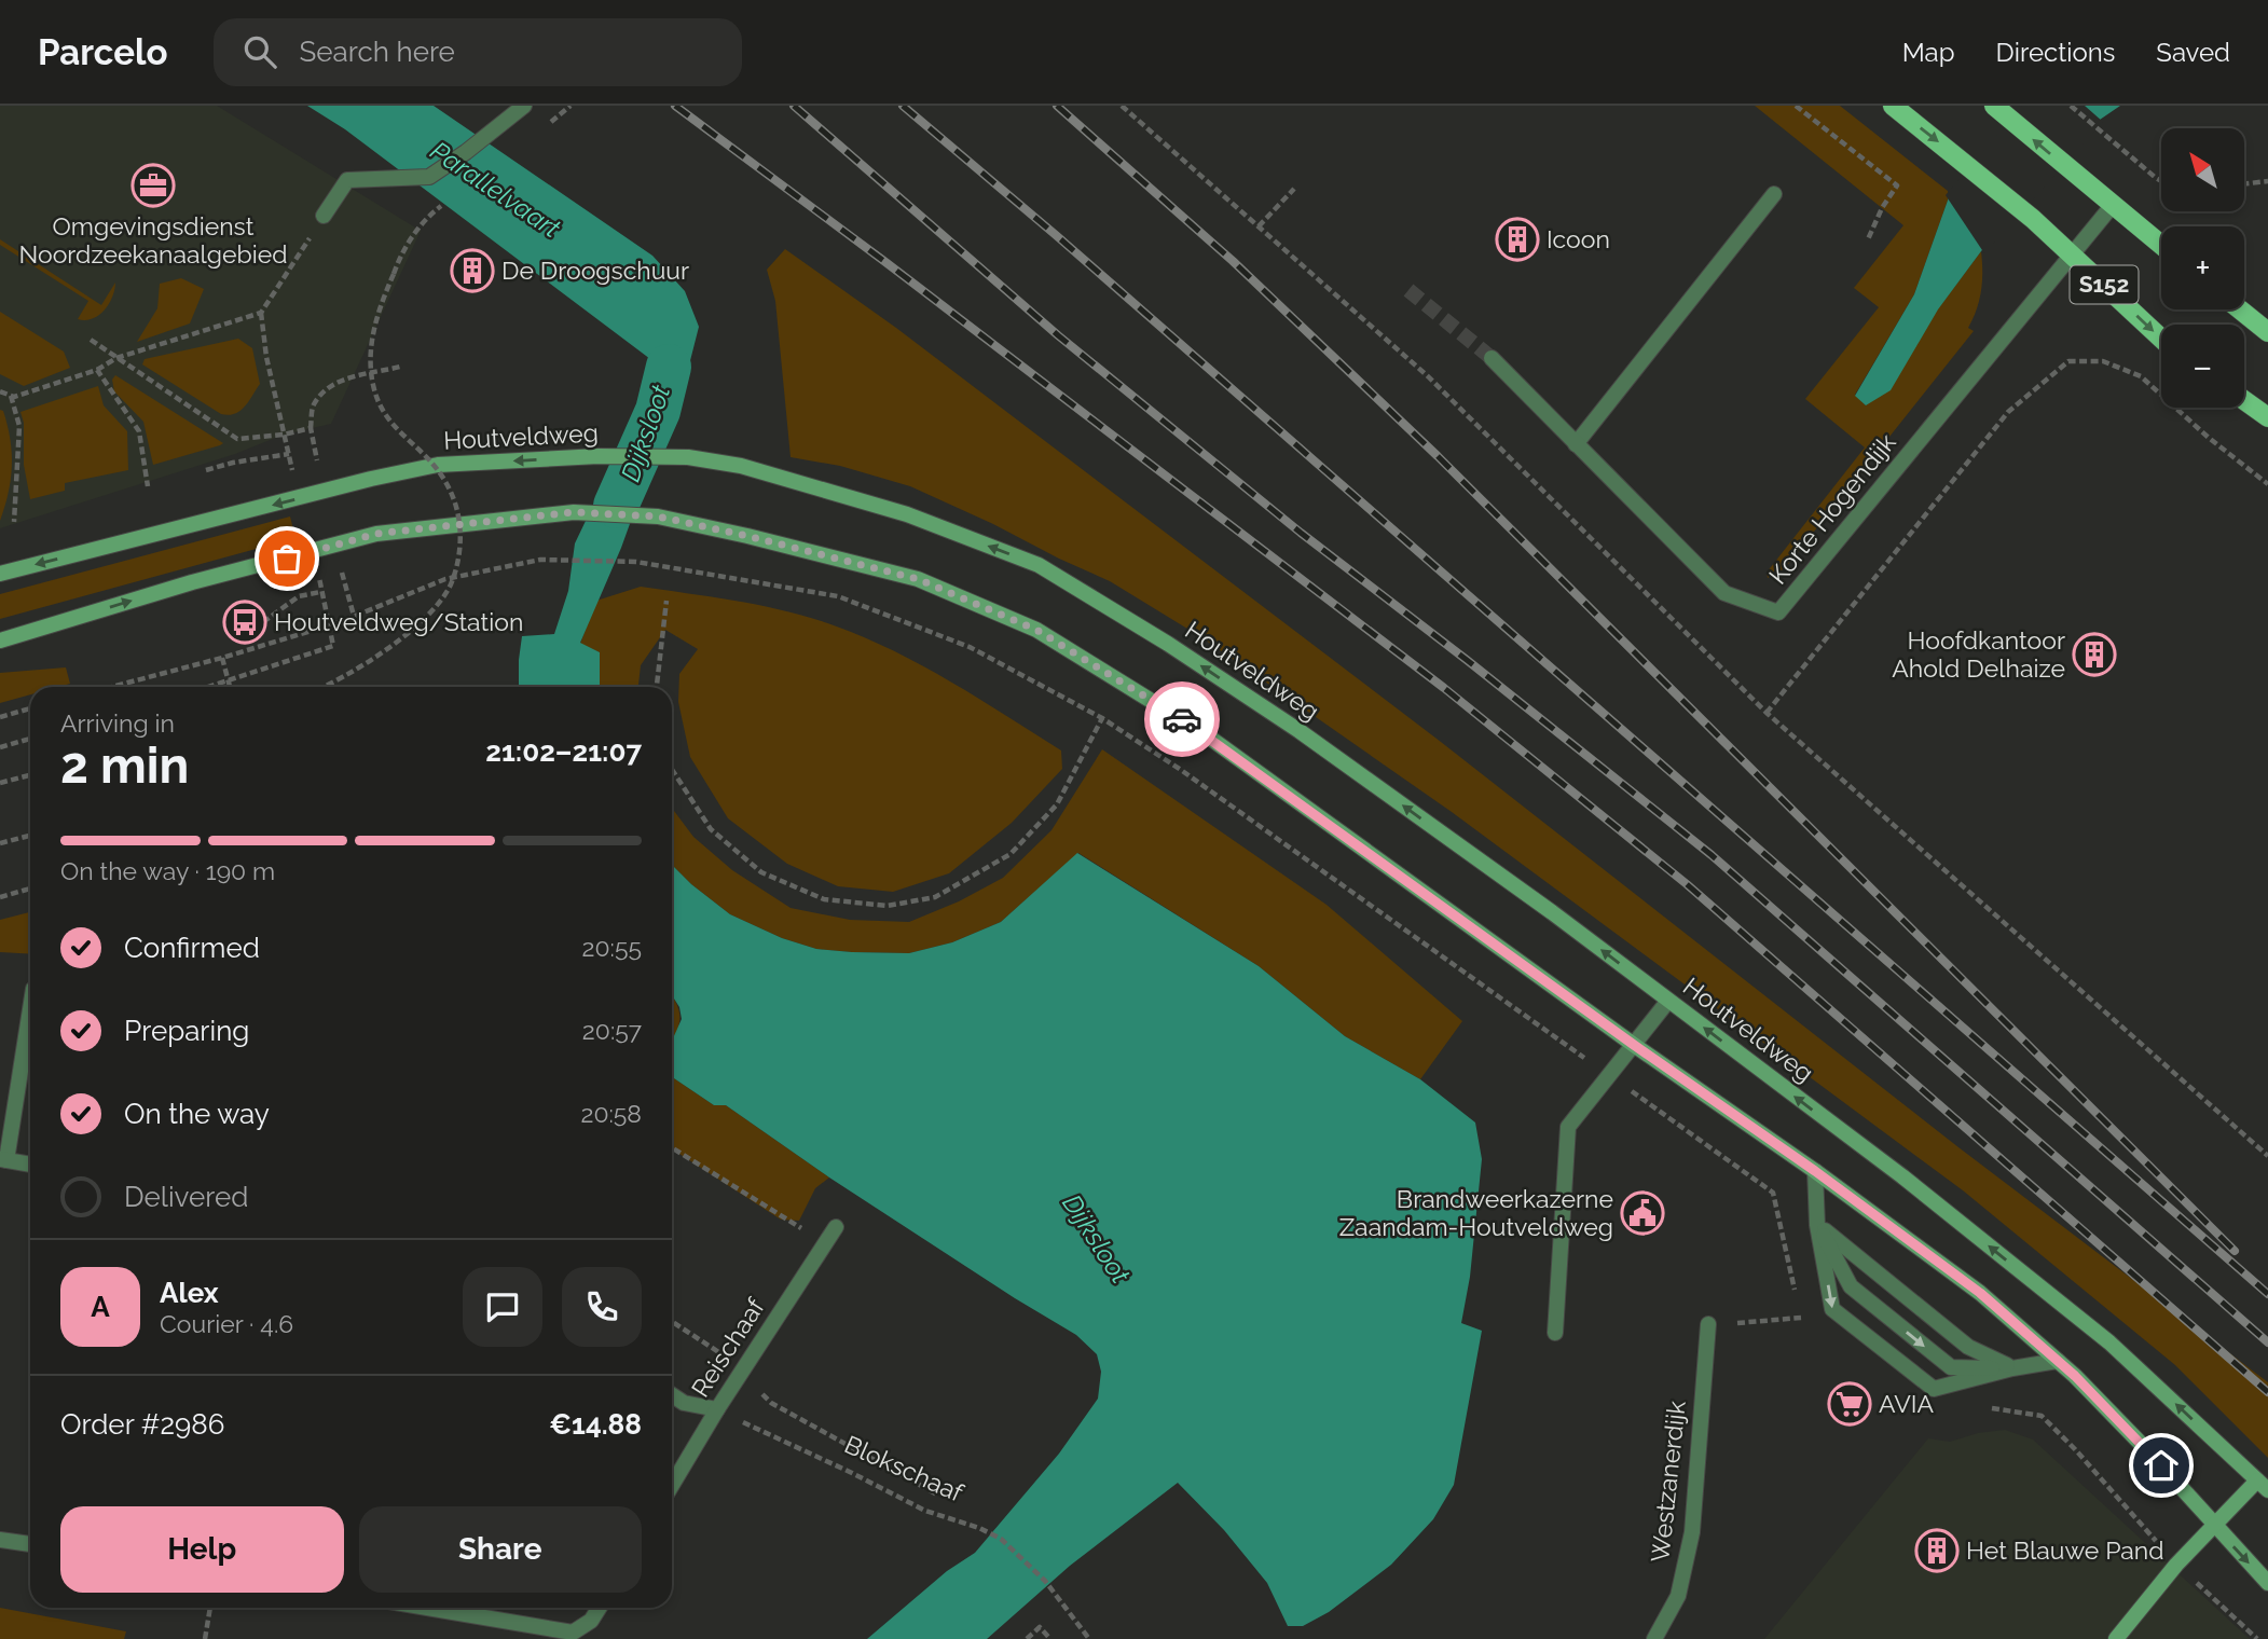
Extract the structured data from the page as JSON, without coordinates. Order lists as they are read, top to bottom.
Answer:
{
  "streets": {
    "main road": ["S152"],
    "street": [
      "Houtveldweg",
      "Korte Hogendijk",
      "Reischaaf",
      "Westzanerdijk"
    ],
    "path": ["Blokschaaf"]
  },
  "crossings": [
    ["S152", "Korte Hogendijk"],
    ["Reischaaf", "Blokschaaf"]
  ],
  "water": ["Parallelvaart", "Dijksloot"],
  "places": {
    "office": ["Omgevingsdienst Noordzeekanaalgebied"],
    "building": [
      "Icoon",
      "De Droogschuur",
      "Hoofdkantoor Ahold Delhaize",
      "Het Blauwe Pand"
    ],
    "bus stop": ["Houtveldweg/Station"],
    "public building": ["Brandweerkazerne Zaandam-Houtveldweg"],
    "supermarket": ["AVIA"]
  },
  "north": "top left",
  "page": {
    "header": "Parcelo",
    "search": "Search here",
    "nav": ["Map", "Directions", "Saved"],
    "map_buttons": ["+", "−"],
    "heading": ["2 min", "Arriving in", "21:02–21:07"],
    "panel": [
      "Alex",
      "Courier · 4.6",
      "Order #2986",
      "€14.88"
    ],
    "bar": "On the way · 190 m",
    "list": [
      ["Confirmed", "20:55"],
      ["Preparing", "20:57"],
      ["On the way", "20:58"],
      "Delivered"
    ],
    "round": "A",
    "buttons": ["Help", "Share"]
  }
}
